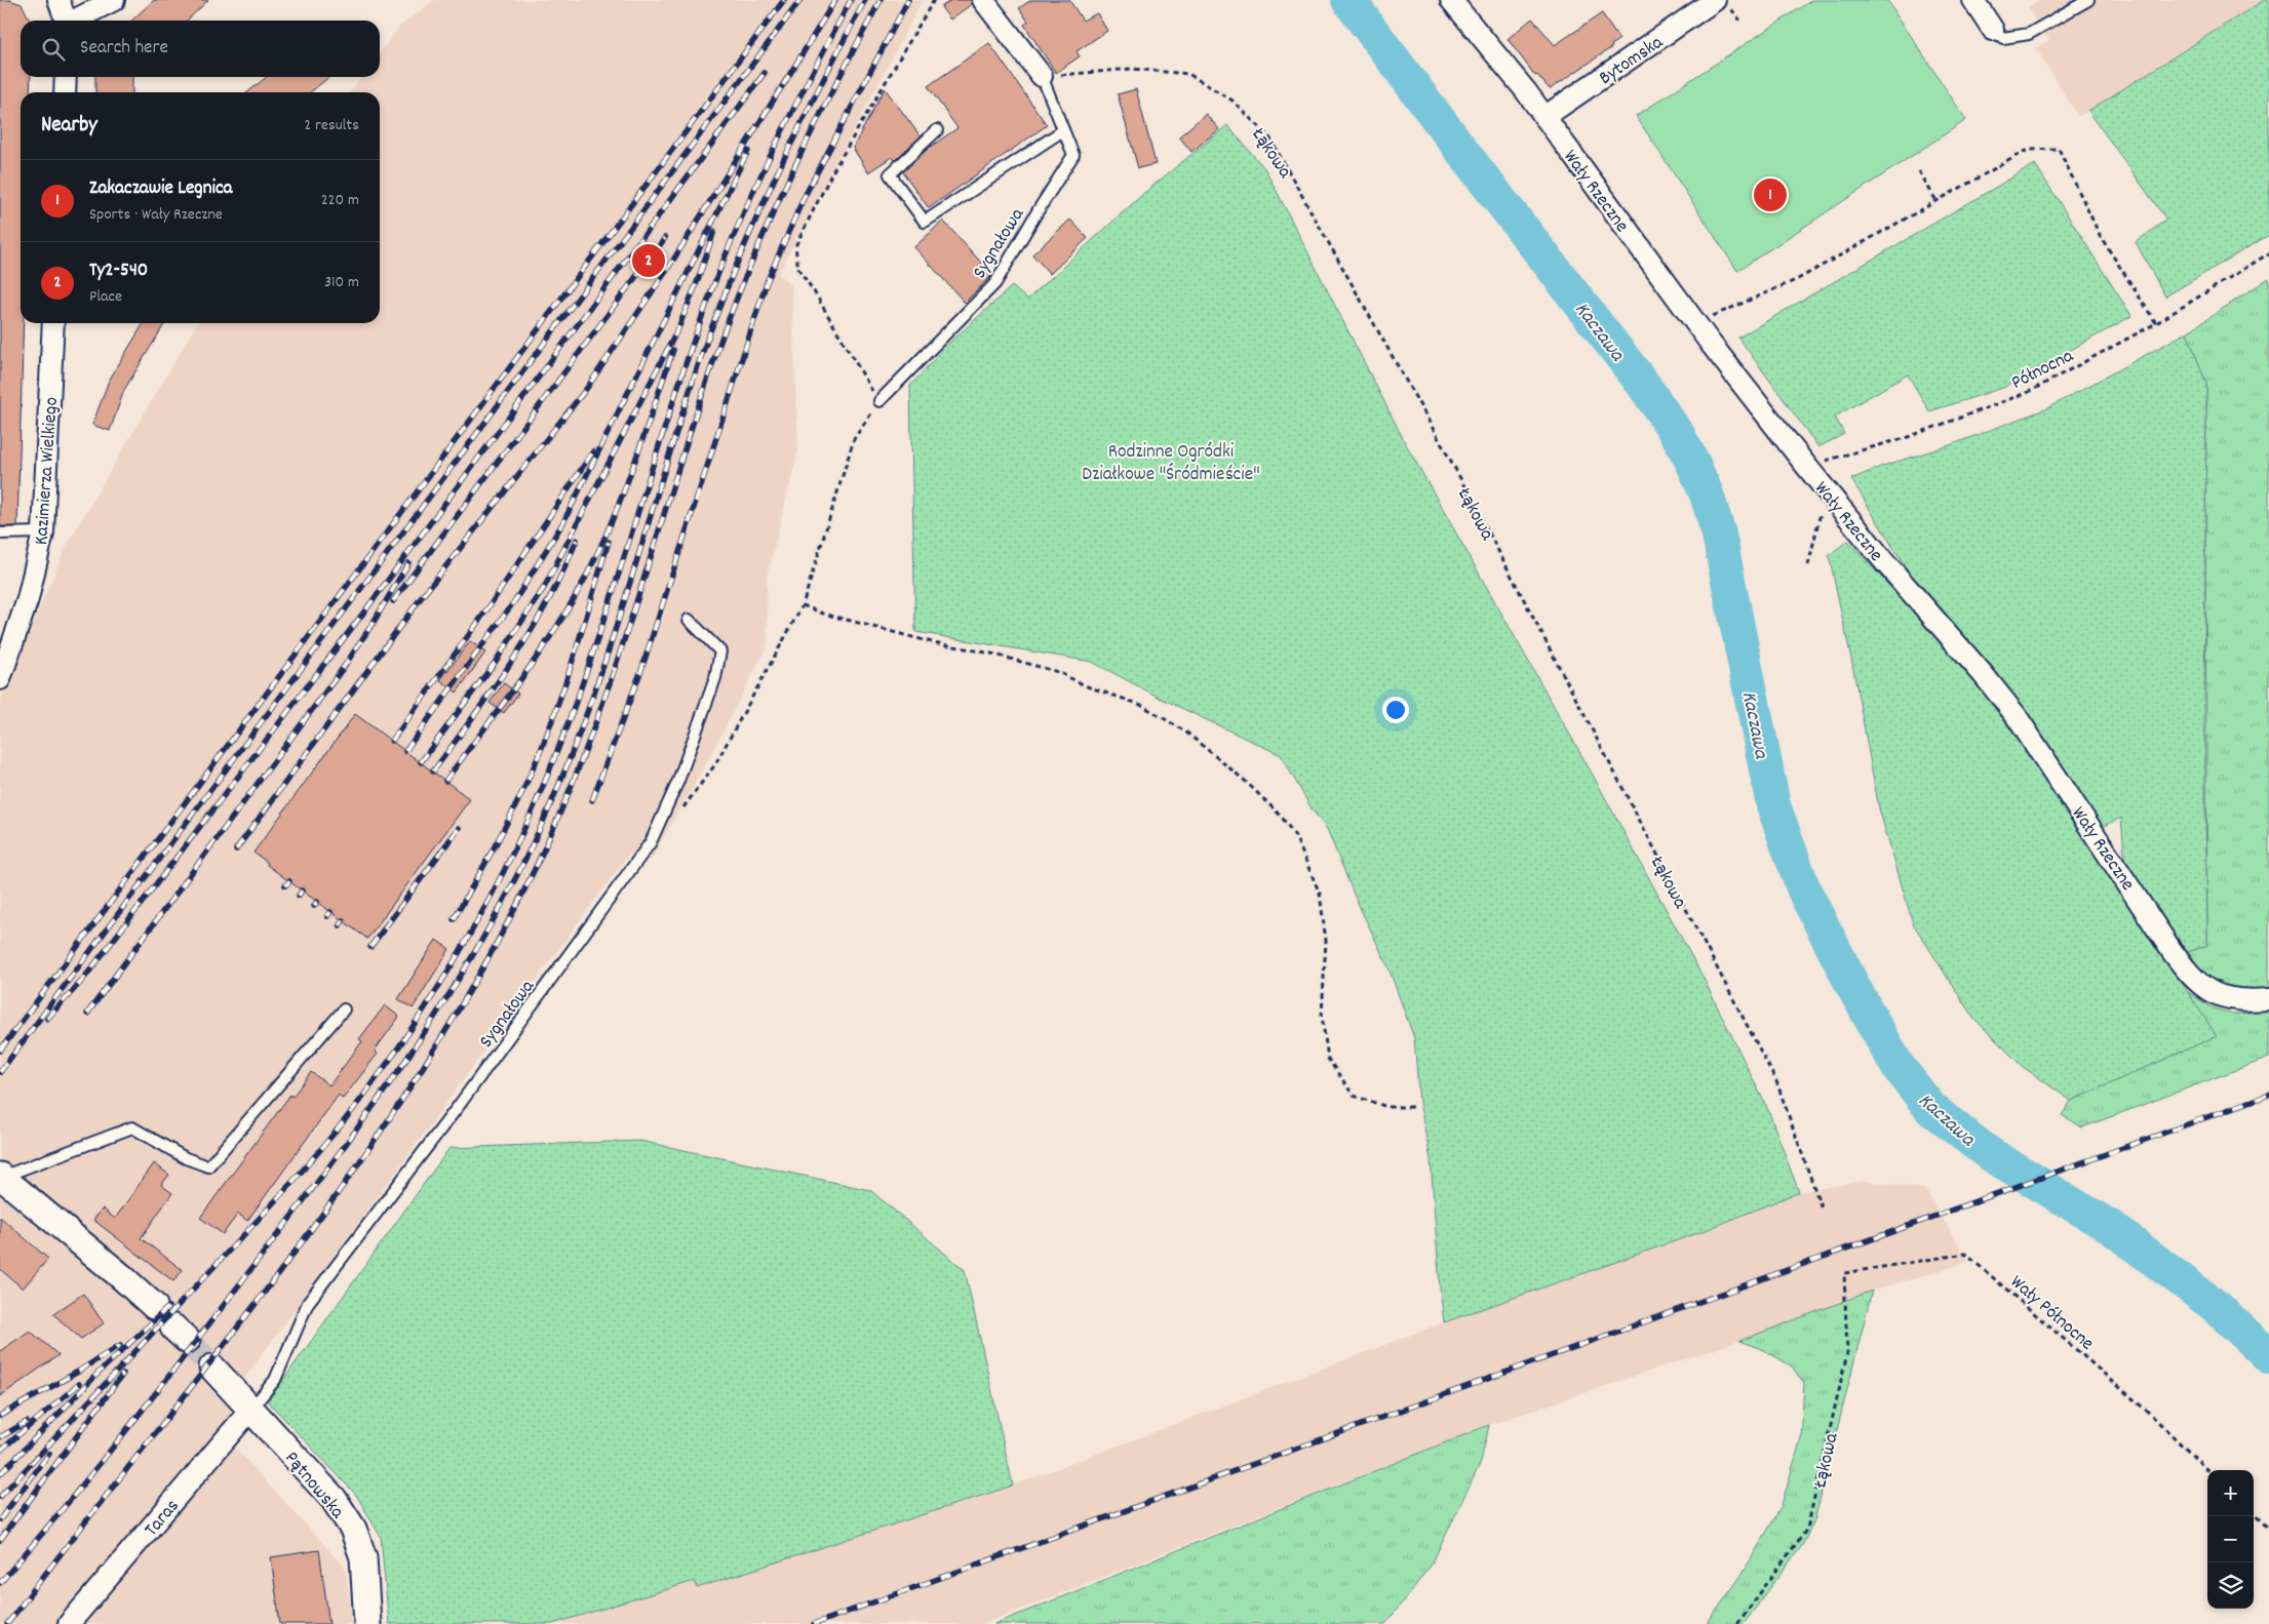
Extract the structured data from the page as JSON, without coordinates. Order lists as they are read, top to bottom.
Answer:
{
  "streets": {
    "street": [
      "Bytomska",
      "Wały Rzeczne",
      "Kazimierza Wielkiego",
      "Pątnowska",
      "Taras"
    ],
    "lane": ["Sygnałowa"],
    "path": ["Łąkowa", "Północna", "Wały Północne"]
  },
  "crossings": [
    ["Bytomska", "Wały Rzeczne"],
    ["Łąkowa", "Sygnałowa"],
    ["Łąkowa", "Wały Północne"],
    ["Wały Rzeczne", "Północna"],
    ["Sygnałowa", "Pątnowska"],
    ["Sygnałowa", "Taras"],
    ["Pątnowska", "Taras"]
  ],
  "water": ["Kaczawa"],
  "parks": ["Rodzinne Ogródki Działkowe \"Śródmieście\""],
  "page": {
    "search": "Search here",
    "heading": ["Nearby", "2 results"],
    "list": [
      {
        "mark": "1",
        "name": "Zakaczawie Legnica",
        "note": "Sports · Wały Rzeczne",
        "value": "220 m"
      },
      {
        "mark": "2",
        "name": "Ty2-540",
        "note": "Place",
        "value": "310 m"
      }
    ],
    "pins": ["1", "2"],
    "map_buttons": ["+", "−"]
  }
}
